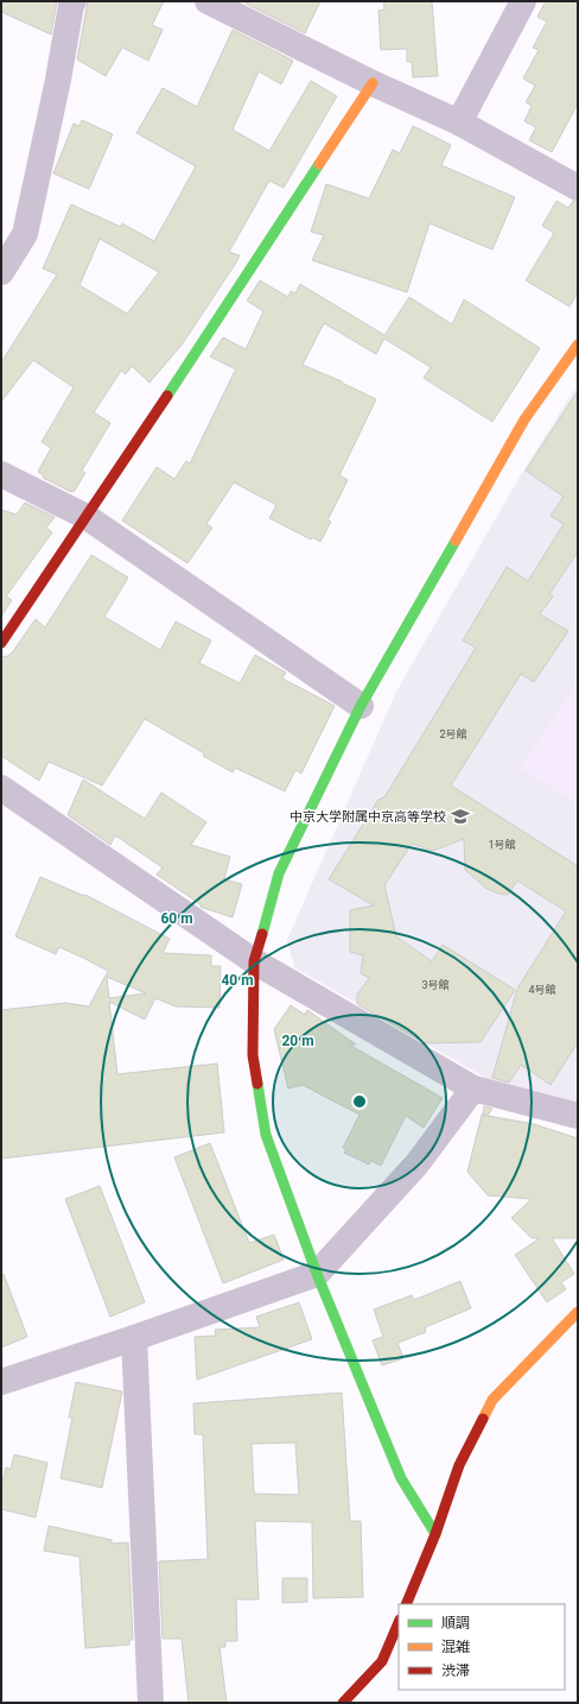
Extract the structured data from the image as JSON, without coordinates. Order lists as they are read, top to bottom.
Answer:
{
  "places": {
    "school or university": ["中京大学附属中京高等学校"]
  },
  "house_numbers": [
    "2号館",
    "1号館",
    "3号館",
    "4号館"
  ],
  "legend": ["順調", "混雑", "渋滞"],
  "rings": ["60 m", "40 m", "20 m"]
}
